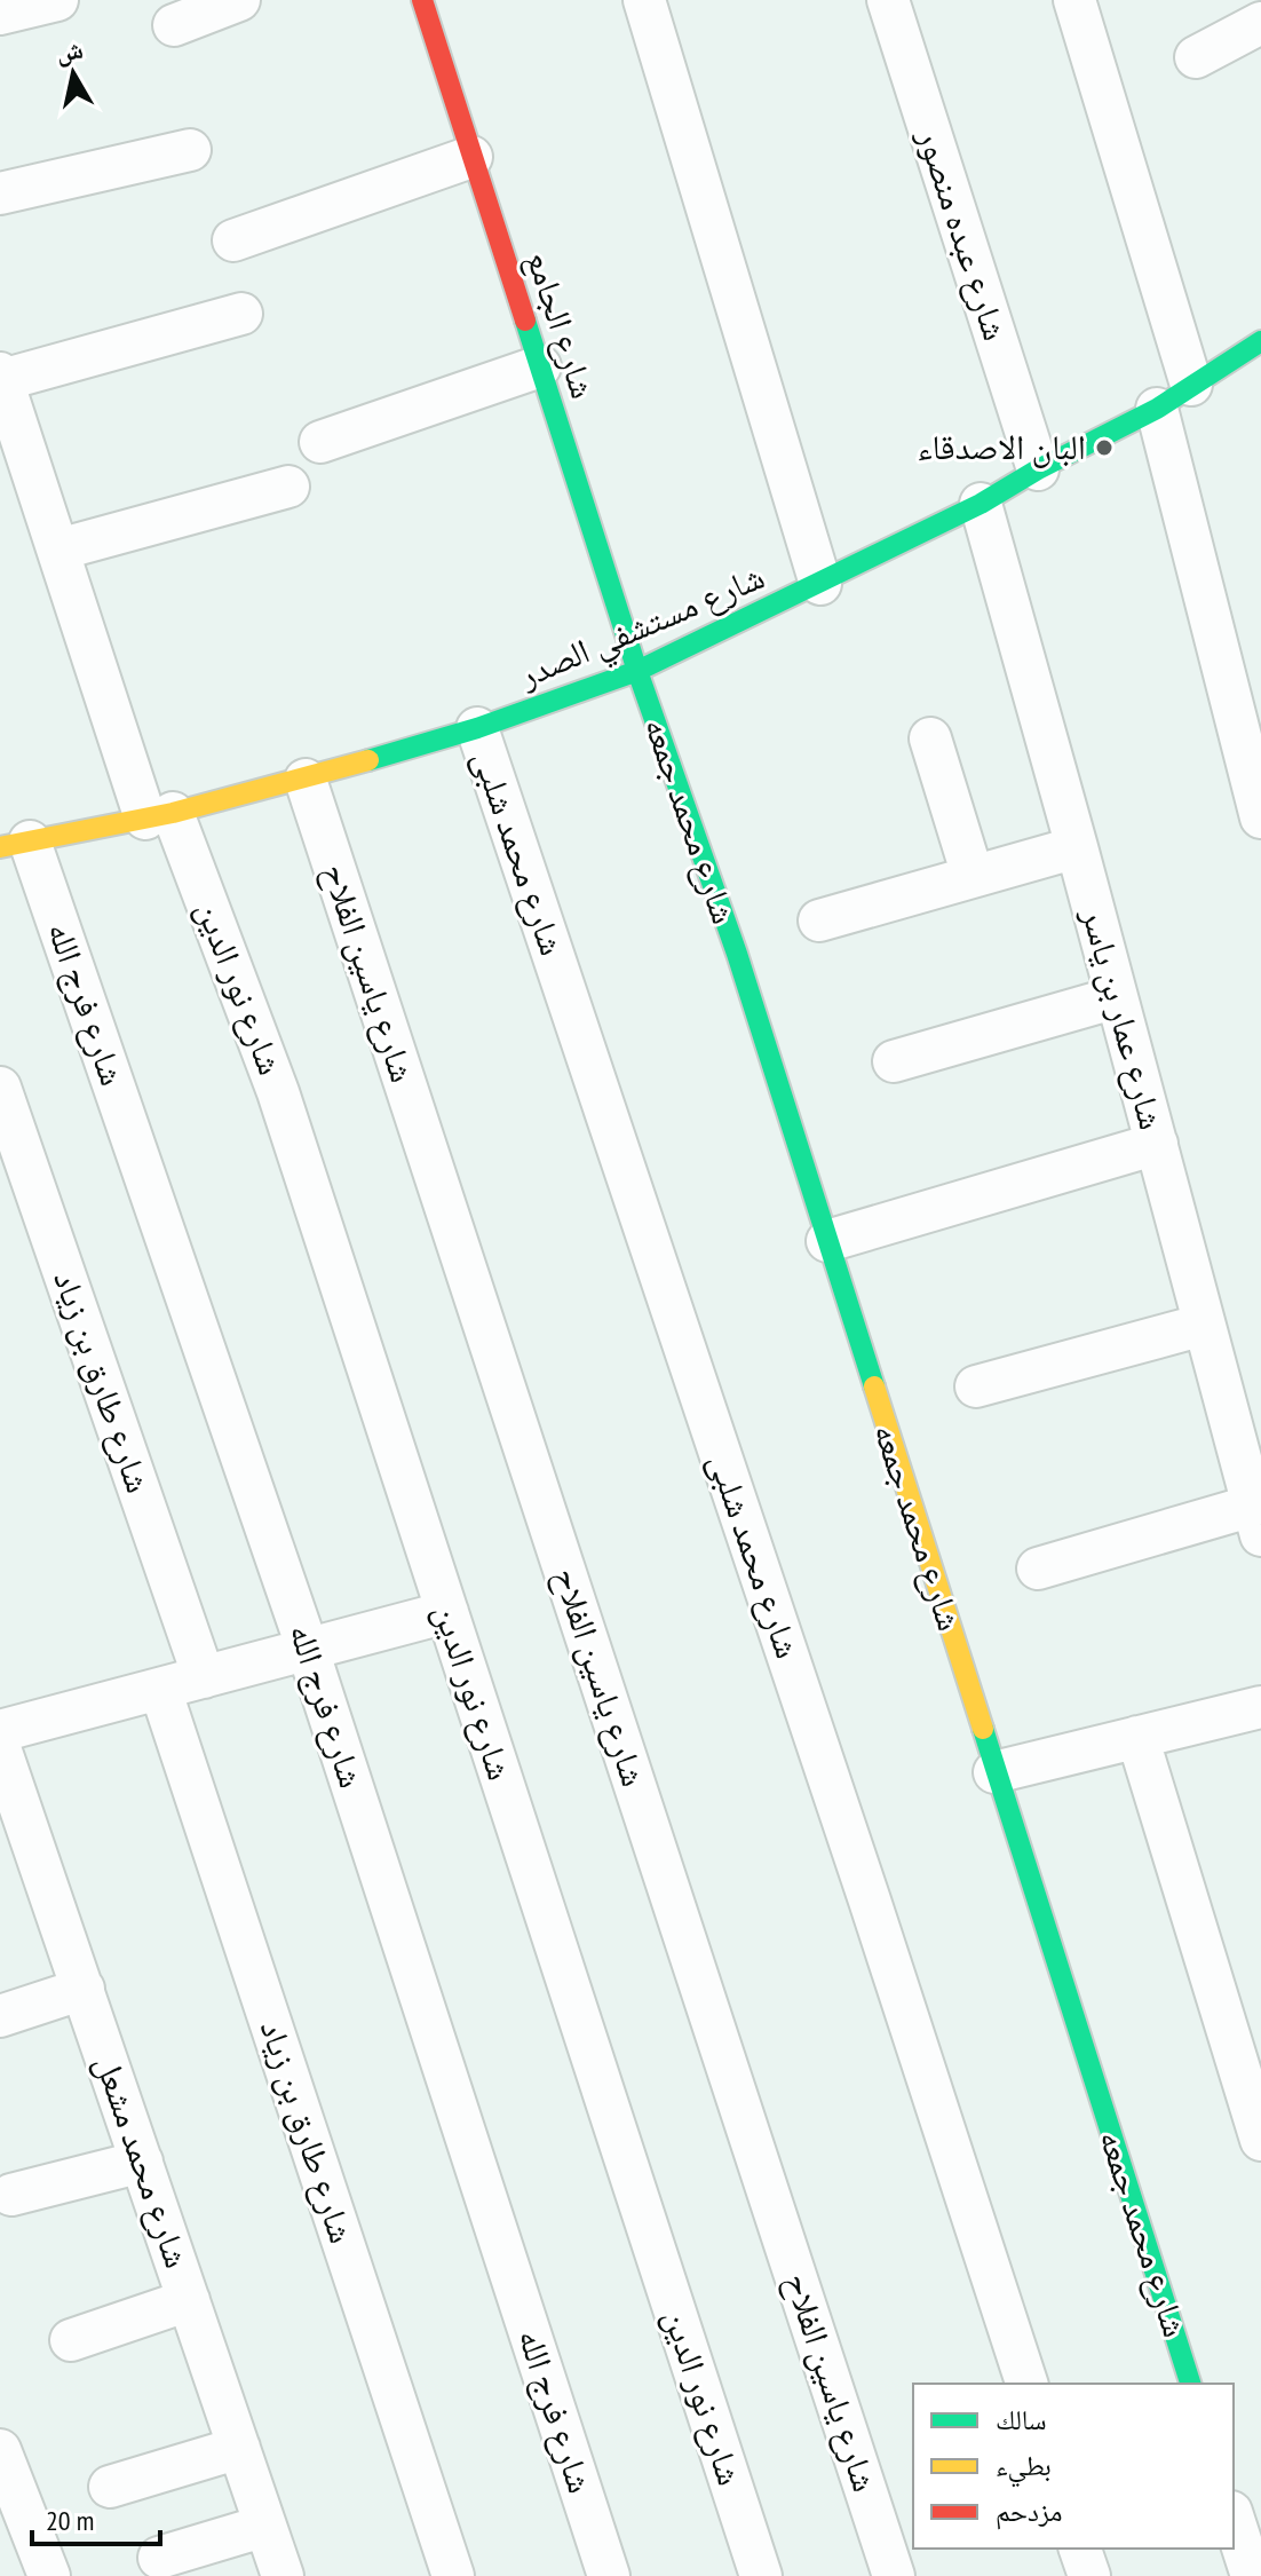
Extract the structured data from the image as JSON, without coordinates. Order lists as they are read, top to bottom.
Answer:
{
  "streets": {
    "street": [
      "شارع عبده منصور",
      "شارع الجامع",
      "شارع مستشفي الصدر",
      "شارع محمد جمعه",
      "شارع محمد شلبى",
      "شارع ياسين الفلاح",
      "شارع نور الدين",
      "شارع فرج الله",
      "شارع عمار بن ياسر",
      "شارع طارق بن زياد",
      "شارع محمد مشعل"
    ]
  },
  "crossings": [
    ["شارع عبده منصور", "شارع مستشفي الصدر"],
    ["شارع الجامع", "شارع مستشفي الصدر"],
    ["شارع الجامع", "شارع محمد جمعه"],
    ["شارع مستشفي الصدر", "شارع محمد جمعه"],
    ["شارع مستشفي الصدر", "شارع محمد شلبى"],
    ["شارع مستشفي الصدر", "شارع ياسين الفلاح"],
    ["شارع مستشفي الصدر", "شارع نور الدين"],
    ["شارع مستشفي الصدر", "شارع فرج الله"],
    ["شارع مستشفي الصدر", "شارع عمار بن ياسر"]
  ],
  "places": ["البان الاصدقاء"],
  "legend": ["سالك", "بطيء", "مزدحم"],
  "scale_bar": "20 m",
  "north": "top"
}
